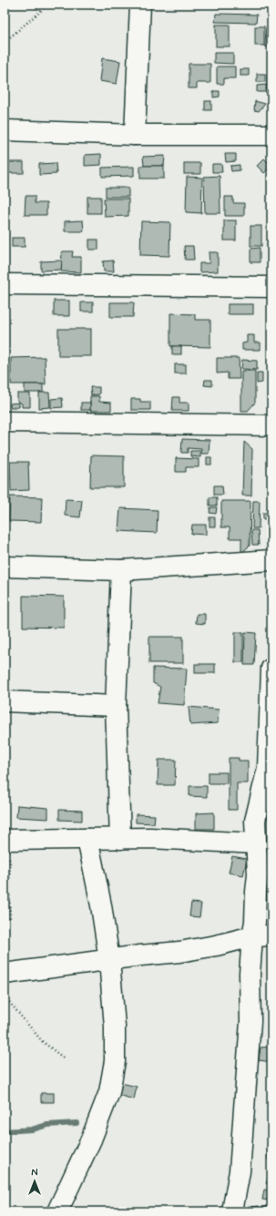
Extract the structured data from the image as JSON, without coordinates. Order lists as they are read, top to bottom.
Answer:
{
  "north": "top"
}
